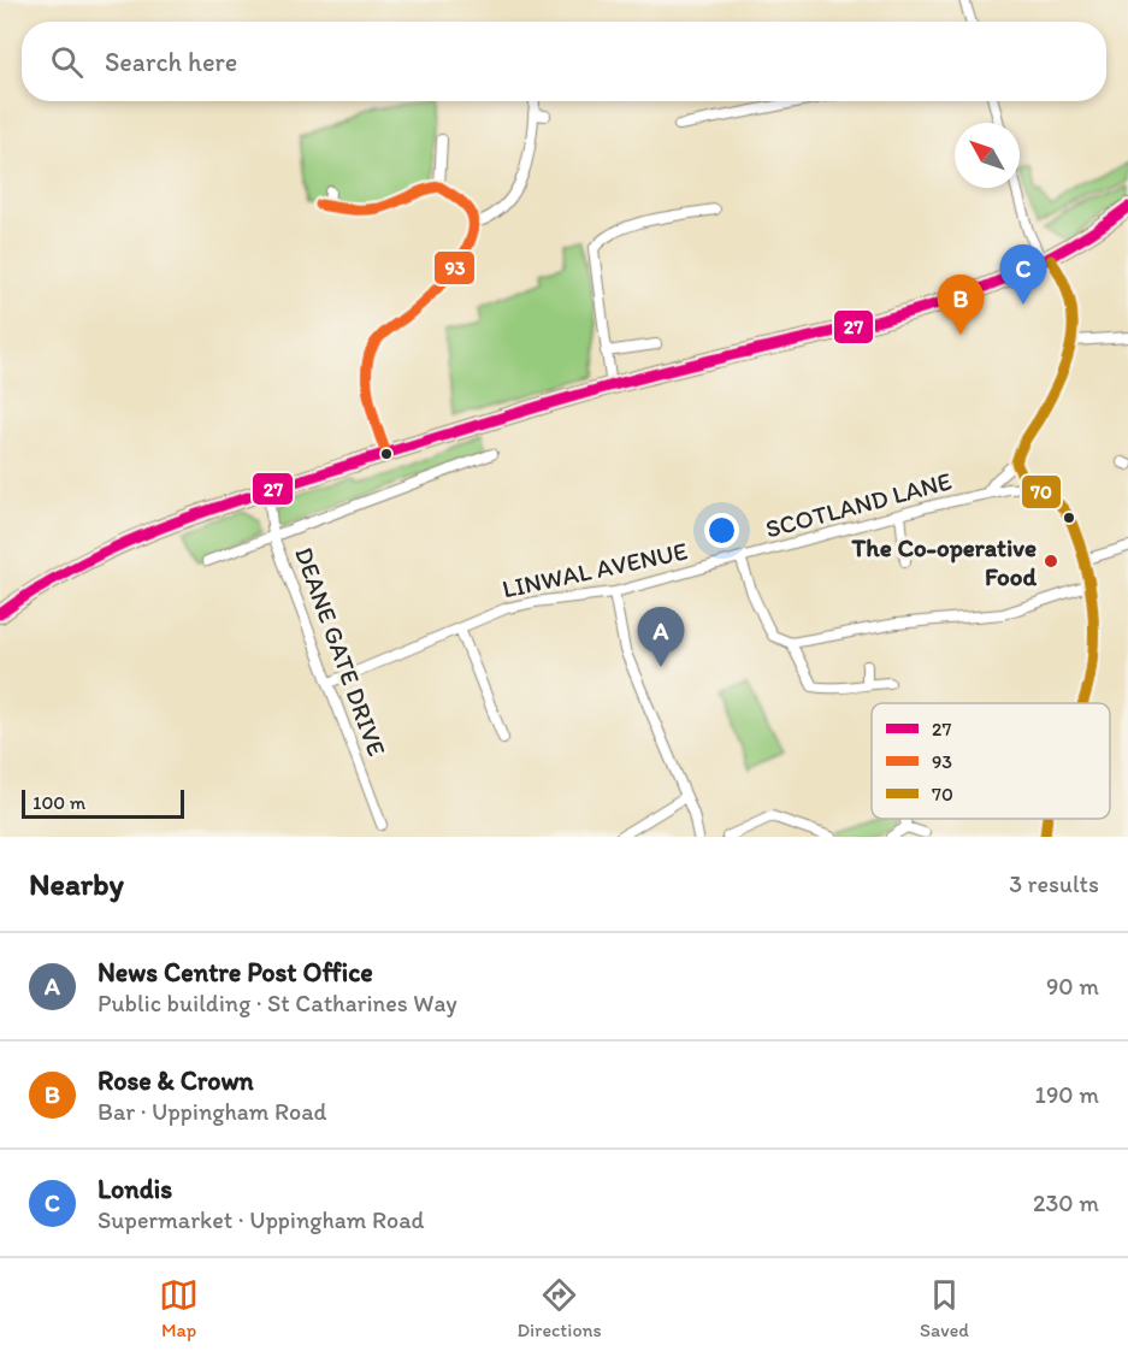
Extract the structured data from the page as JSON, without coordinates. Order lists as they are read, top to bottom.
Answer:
{
  "streets": {
    "street": ["SCOTLAND LANE", "LINWAL AVENUE", "DEANE GATE DRIVE"]
  },
  "crossings": [
    ["SCOTLAND LANE", "LINWAL AVENUE"],
    ["LINWAL AVENUE", "DEANE GATE DRIVE"]
  ],
  "places": ["The Co-operative Food"],
  "lines": ["transit line 93", "transit line 27", "transit line 70"],
  "legend": ["27", "93", "70"],
  "scale_bar": "100 m",
  "north": "top left",
  "page": {
    "search": "Search here",
    "pins": ["C", "B", "A"],
    "scale": "100 m",
    "heading": ["Nearby", "3 results"],
    "list": [
      {
        "mark": "A",
        "name": "News Centre Post Office",
        "note": "Public building · St Catharines Way",
        "value": "90 m"
      },
      {
        "mark": "B",
        "name": "Rose & Crown",
        "note": "Bar · Uppingham Road",
        "value": "190 m"
      },
      {
        "mark": "C",
        "name": "Londis",
        "note": "Supermarket · Uppingham Road",
        "value": "230 m"
      }
    ],
    "nav": ["Map", "Directions", "Saved"]
  }
}
